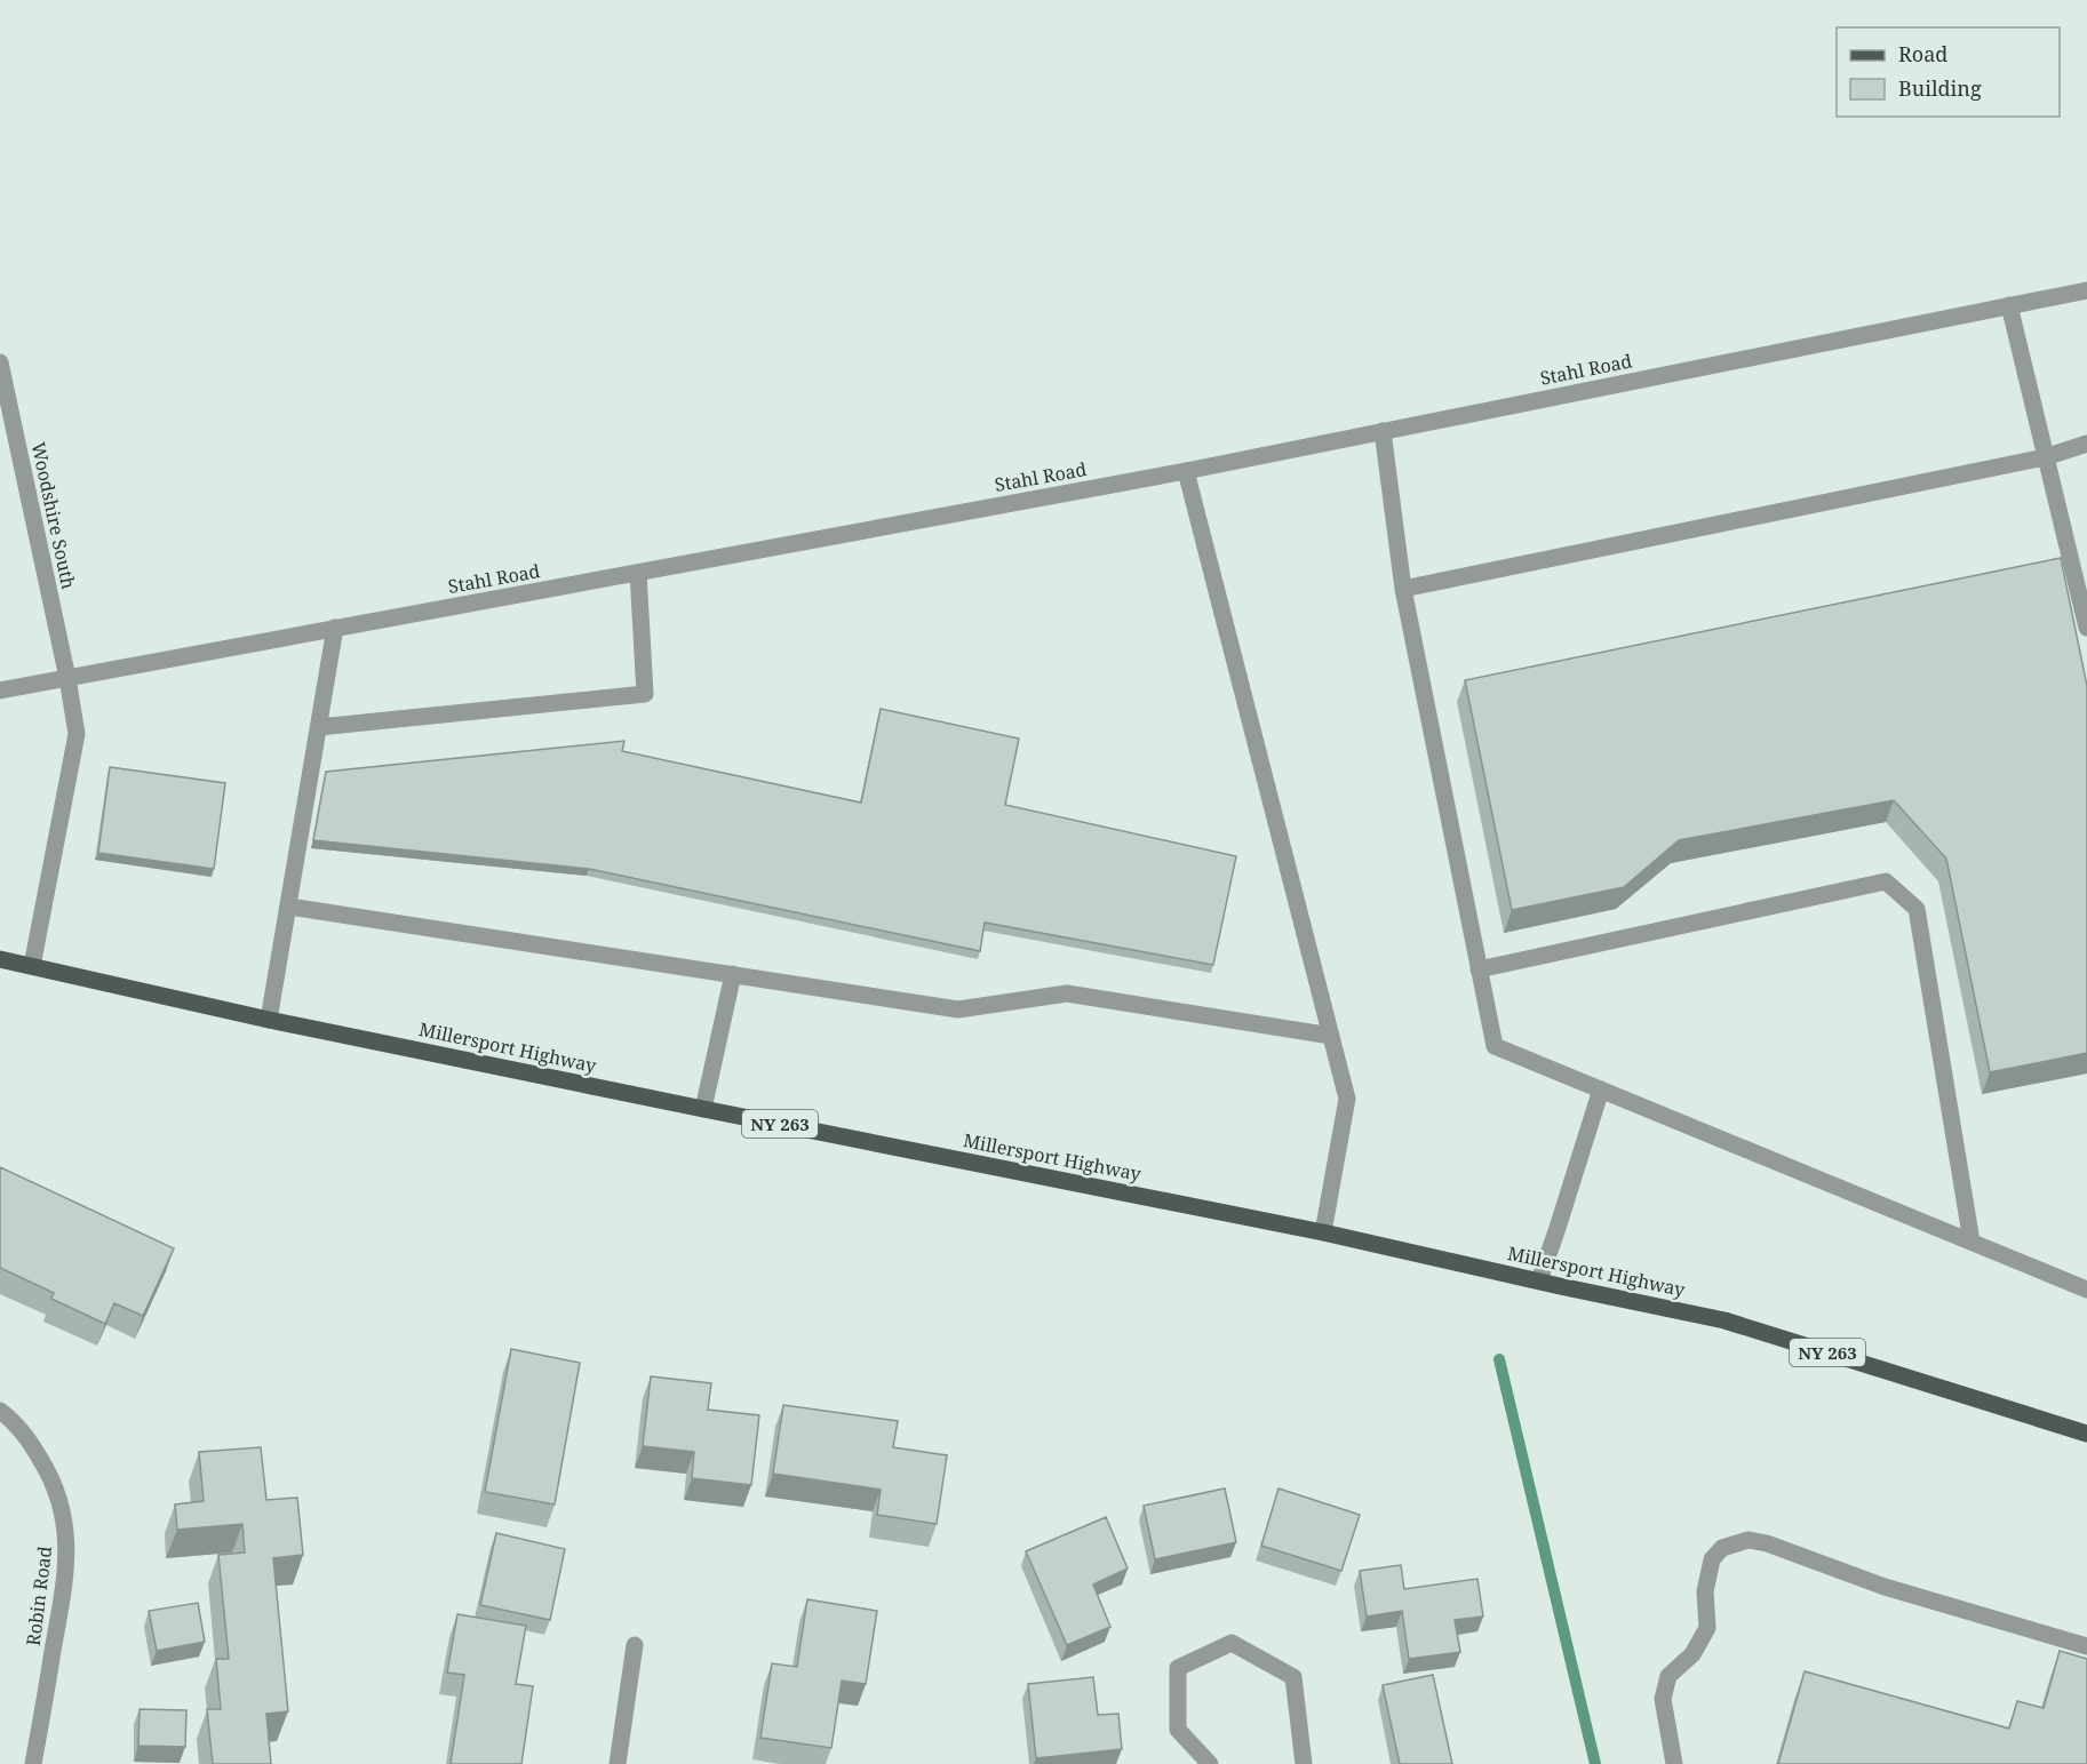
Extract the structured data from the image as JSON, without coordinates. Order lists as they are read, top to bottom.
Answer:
{
  "streets": {
    "main road": ["Millersport Highway", "NY 263"],
    "street": ["Stahl Road", "Woodshire South", "Robin Road"]
  },
  "crossings": [
    ["Stahl Road", "Woodshire South"],
    ["Woodshire South", "Millersport Highway"]
  ],
  "legend": ["Road", "Building"]
}
